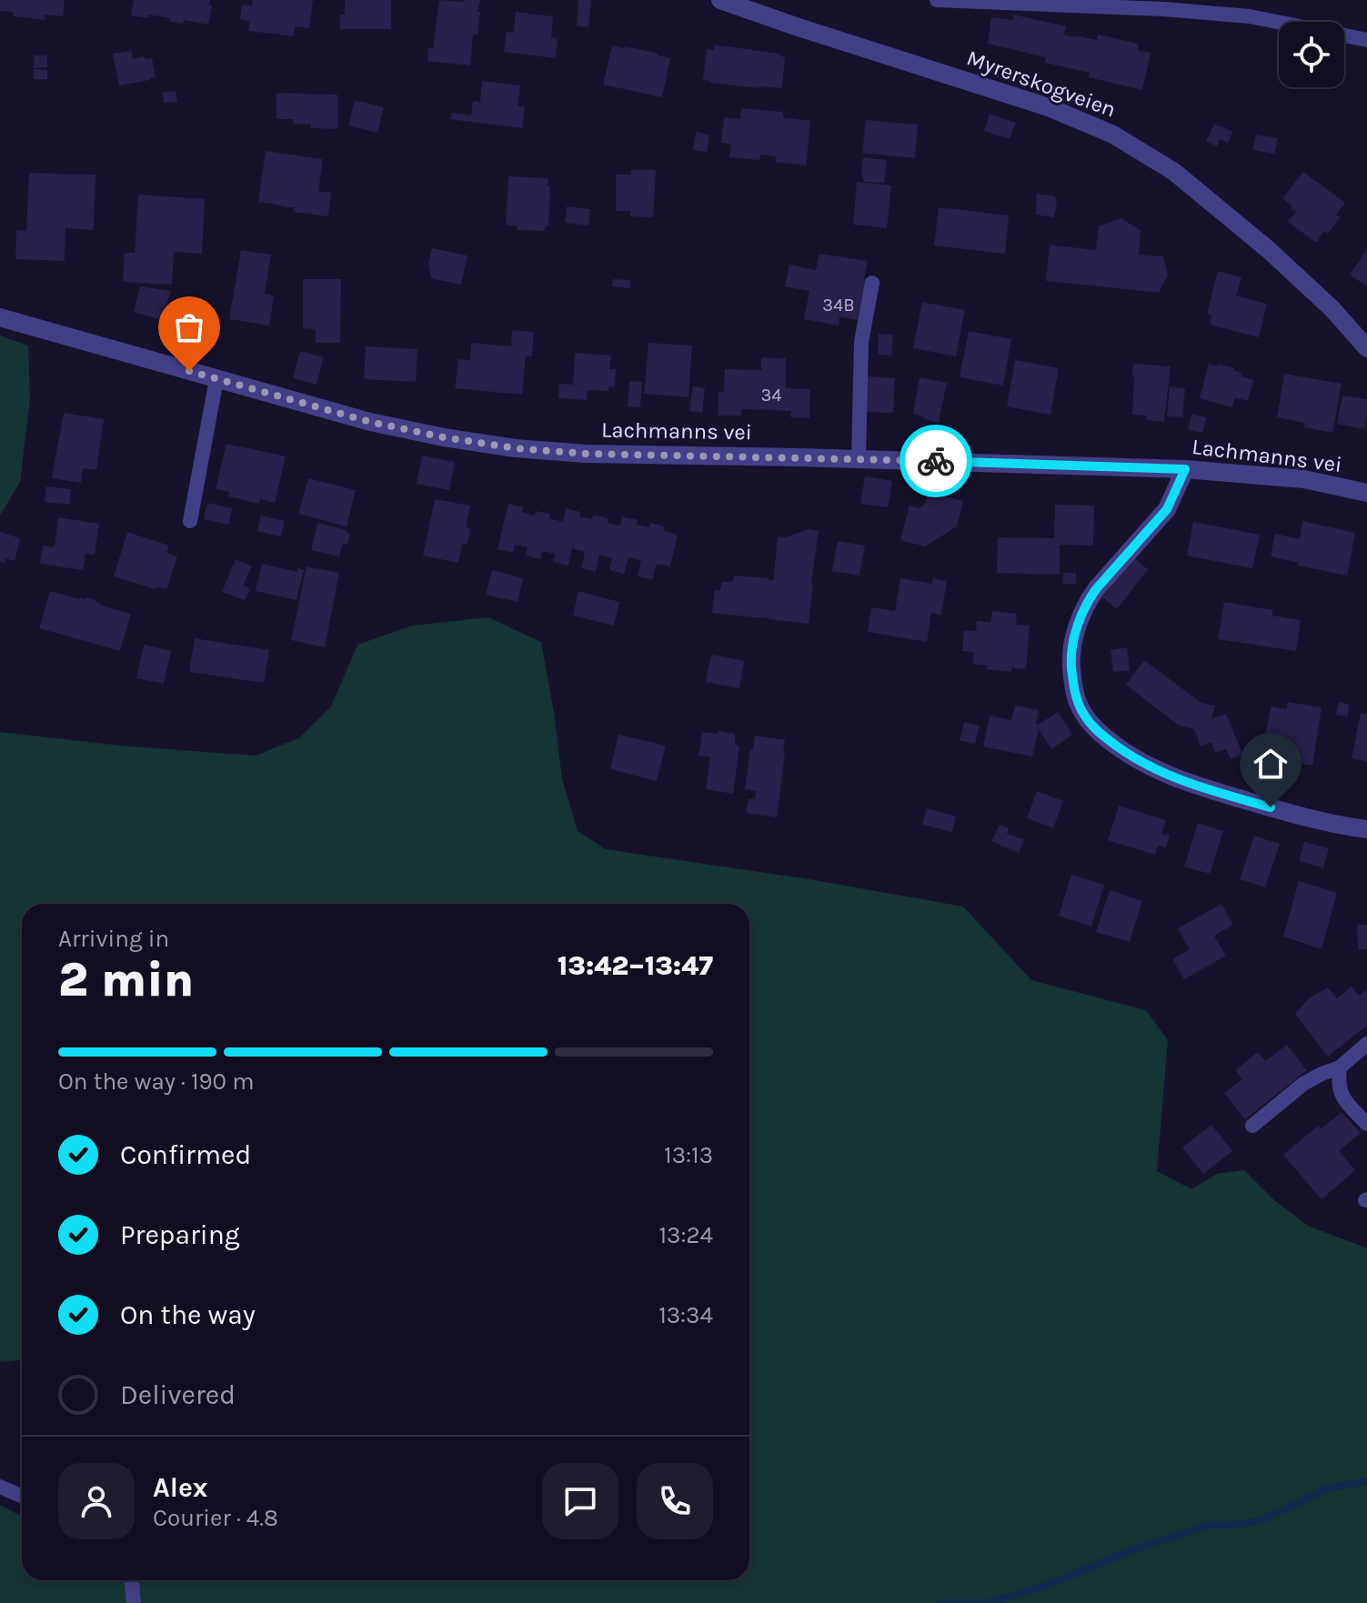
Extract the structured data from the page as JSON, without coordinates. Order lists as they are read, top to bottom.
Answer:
{
  "streets": {
    "street": ["Myrerskogveien", "Lachmanns vei"]
  },
  "house_numbers": ["34B", "34"],
  "page": {
    "heading": ["2 min", "Arriving in", "13:42–13:47"],
    "panel": ["Alex", "Courier · 4.8"],
    "bar": "On the way · 190 m",
    "list": [
      ["Confirmed", "13:13"],
      ["Preparing", "13:24"],
      ["On the way", "13:34"],
      "Delivered"
    ]
  }
}
